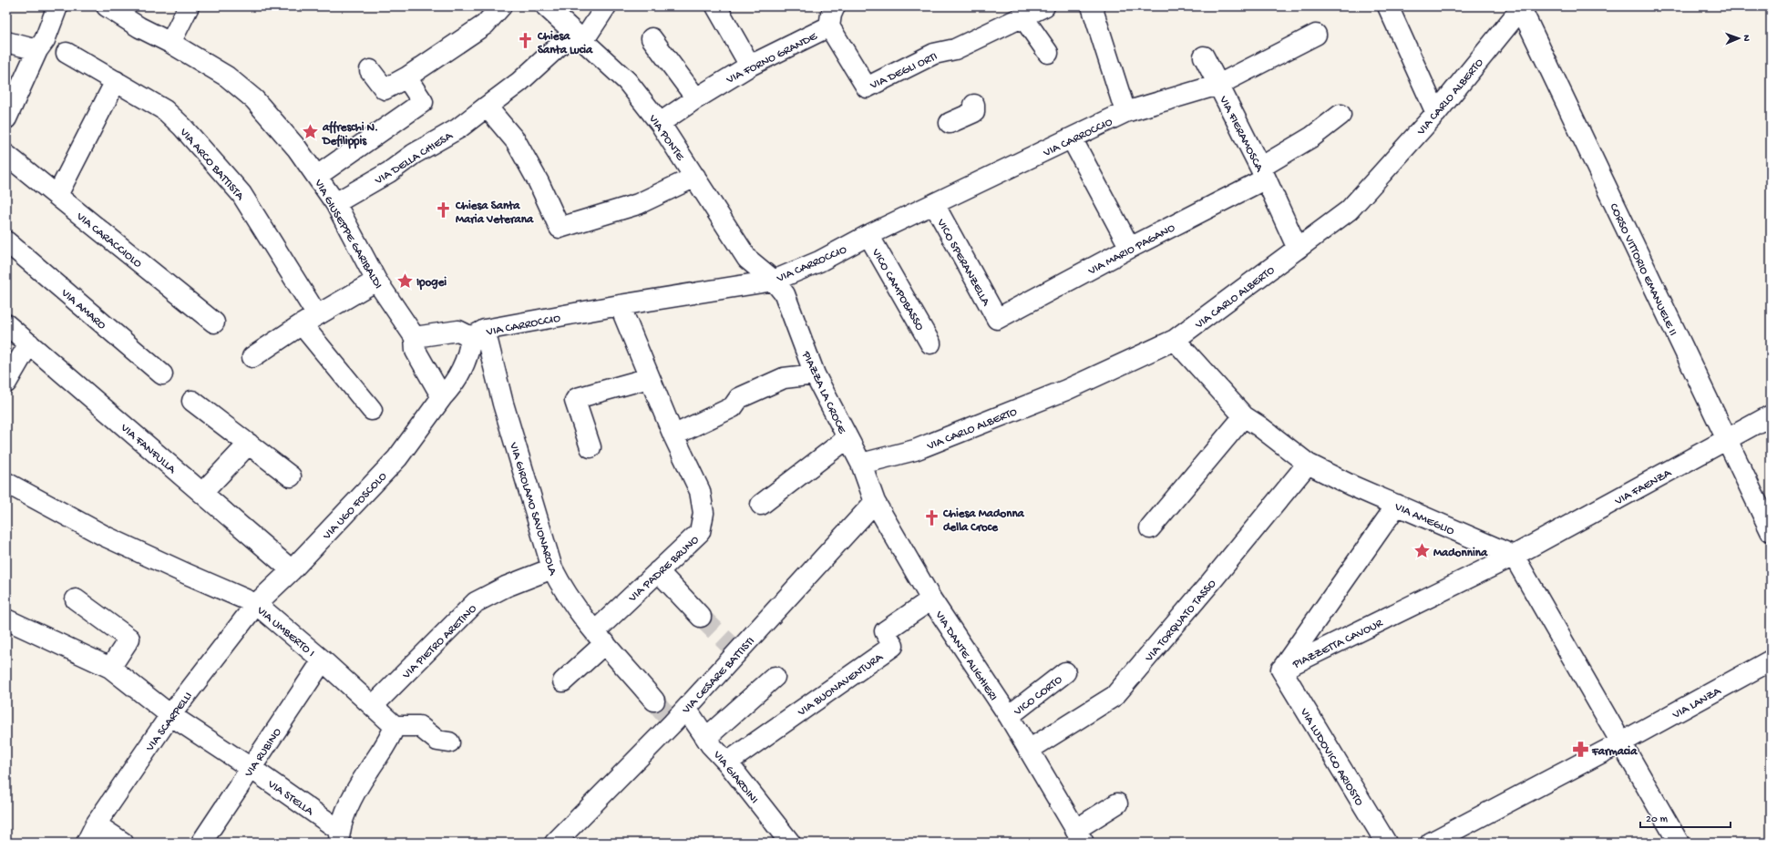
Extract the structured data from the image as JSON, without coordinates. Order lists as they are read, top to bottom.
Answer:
{
  "streets": {
    "street": [
      "VIA FORNO GRANDE",
      "VIA DEGLI ORTI",
      "VIA CARLO ALBERTO",
      "VIA FIERAMOSCA",
      "VIA CARROCCIO",
      "VIA PONTE",
      "VIA DELLA CHIESA",
      "VIA ARCO BATTISTA",
      "VIA GIUSEPPE GARIBALDI",
      "VIA CARACCIOLO",
      "VIA MARIO PAGANO",
      "VICO SPERANZELLA",
      "CORSO VITTORIO EMANUELE II",
      "VICO CAMPOBASSO",
      "VIA AMARO",
      "PIAZZA LA CROCE",
      "VIA FANFULLA",
      "VIA FAENZA",
      "VIA UGO FOSCOLO",
      "VIA GIROLAMO SAVONAROLA",
      "VIA AMEGLIO",
      "VIA PADRE BRUNO",
      "VIA TORQUATO TASSO",
      "VIA UMBERTO I",
      "VIA PIETRO ARETINO",
      "PIAZZETTA CAVOUR",
      "VIA DANTE ALIGHIERI",
      "VIA CESARE BATTISTI",
      "VIA BUONAVENTURA",
      "VICO CORTO",
      "VIA LANZA",
      "VIA SCARPELLI",
      "VIA RUBINO",
      "VIA LUDOVICO ARIOSTO",
      "VIA GIARDINI",
      "VIA STELLA"
    ]
  },
  "crossings": [
    ["VIA FORNO GRANDE", "VIA DEGLI ORTI"],
    ["VIA FORNO GRANDE", "VIA PONTE"],
    ["VIA CARLO ALBERTO", "VIA FIERAMOSCA"],
    ["VIA CARLO ALBERTO", "CORSO VITTORIO EMANUELE II"],
    ["VIA CARLO ALBERTO", "PIAZZA LA CROCE"],
    ["VIA CARLO ALBERTO", "VIA AMEGLIO"],
    ["VIA CARLO ALBERTO", "VIA DANTE ALIGHIERI"],
    ["VIA FIERAMOSCA", "VIA CARROCCIO"],
    ["VIA FIERAMOSCA", "VIA MARIO PAGANO"],
    ["VIA CARROCCIO", "VIA PONTE"],
    ["VIA CARROCCIO", "VIA GIUSEPPE GARIBALDI"],
    ["VIA CARROCCIO", "VICO SPERANZELLA"],
    ["VIA CARROCCIO", "VICO CAMPOBASSO"],
    ["VIA CARROCCIO", "PIAZZA LA CROCE"],
    ["VIA CARROCCIO", "VIA UGO FOSCOLO"],
    ["VIA CARROCCIO", "VIA GIROLAMO SAVONAROLA"],
    ["VIA CARROCCIO", "VIA PADRE BRUNO"],
    ["VIA PONTE", "VIA DELLA CHIESA"],
    ["VIA PONTE", "PIAZZA LA CROCE"],
    ["VIA DELLA CHIESA", "VIA GIUSEPPE GARIBALDI"],
    ["VIA MARIO PAGANO", "VICO SPERANZELLA"],
    ["CORSO VITTORIO EMANUELE II", "VIA FAENZA"],
    ["PIAZZA LA CROCE", "VIA DANTE ALIGHIERI"],
    ["VIA FANFULLA", "VIA UGO FOSCOLO"],
    ["VIA FAENZA", "VIA AMEGLIO"],
    ["VIA FAENZA", "PIAZZETTA CAVOUR"],
    ["VIA UGO FOSCOLO", "VIA UMBERTO I"],
    ["VIA UGO FOSCOLO", "VIA SCARPELLI"],
    ["VIA GIROLAMO SAVONAROLA", "VIA PADRE BRUNO"],
    ["VIA GIROLAMO SAVONAROLA", "VIA PIETRO ARETINO"],
    ["VIA AMEGLIO", "VIA TORQUATO TASSO"],
    ["VIA AMEGLIO", "PIAZZETTA CAVOUR"],
    ["VIA TORQUATO TASSO", "VIA DANTE ALIGHIERI"],
    ["VIA UMBERTO I", "VIA PIETRO ARETINO"],
    ["VIA UMBERTO I", "VIA SCARPELLI"],
    ["VIA UMBERTO I", "VIA RUBINO"],
    ["PIAZZETTA CAVOUR", "VIA LUDOVICO ARIOSTO"],
    ["VIA DANTE ALIGHIERI", "VIA CESARE BATTISTI"],
    ["VIA DANTE ALIGHIERI", "VIA BUONAVENTURA"],
    ["VIA DANTE ALIGHIERI", "VICO CORTO"],
    ["VIA CESARE BATTISTI", "VIA GIARDINI"],
    ["VIA BUONAVENTURA", "VIA GIARDINI"],
    ["VIA SCARPELLI", "VIA STELLA"],
    ["VIA RUBINO", "VIA STELLA"]
  ],
  "places": {
    "church": ["Chiesa Santa Lucia", "Chiesa Santa Maria Veterana", "Chiesa Madonna della Croce"],
    "place": ["affreschi N. Defilippis", "Ipogei", "Madonnina"],
    "pharmacy": ["Farmacia"]
  },
  "scale_bar": "20 m",
  "north": "right"
}
